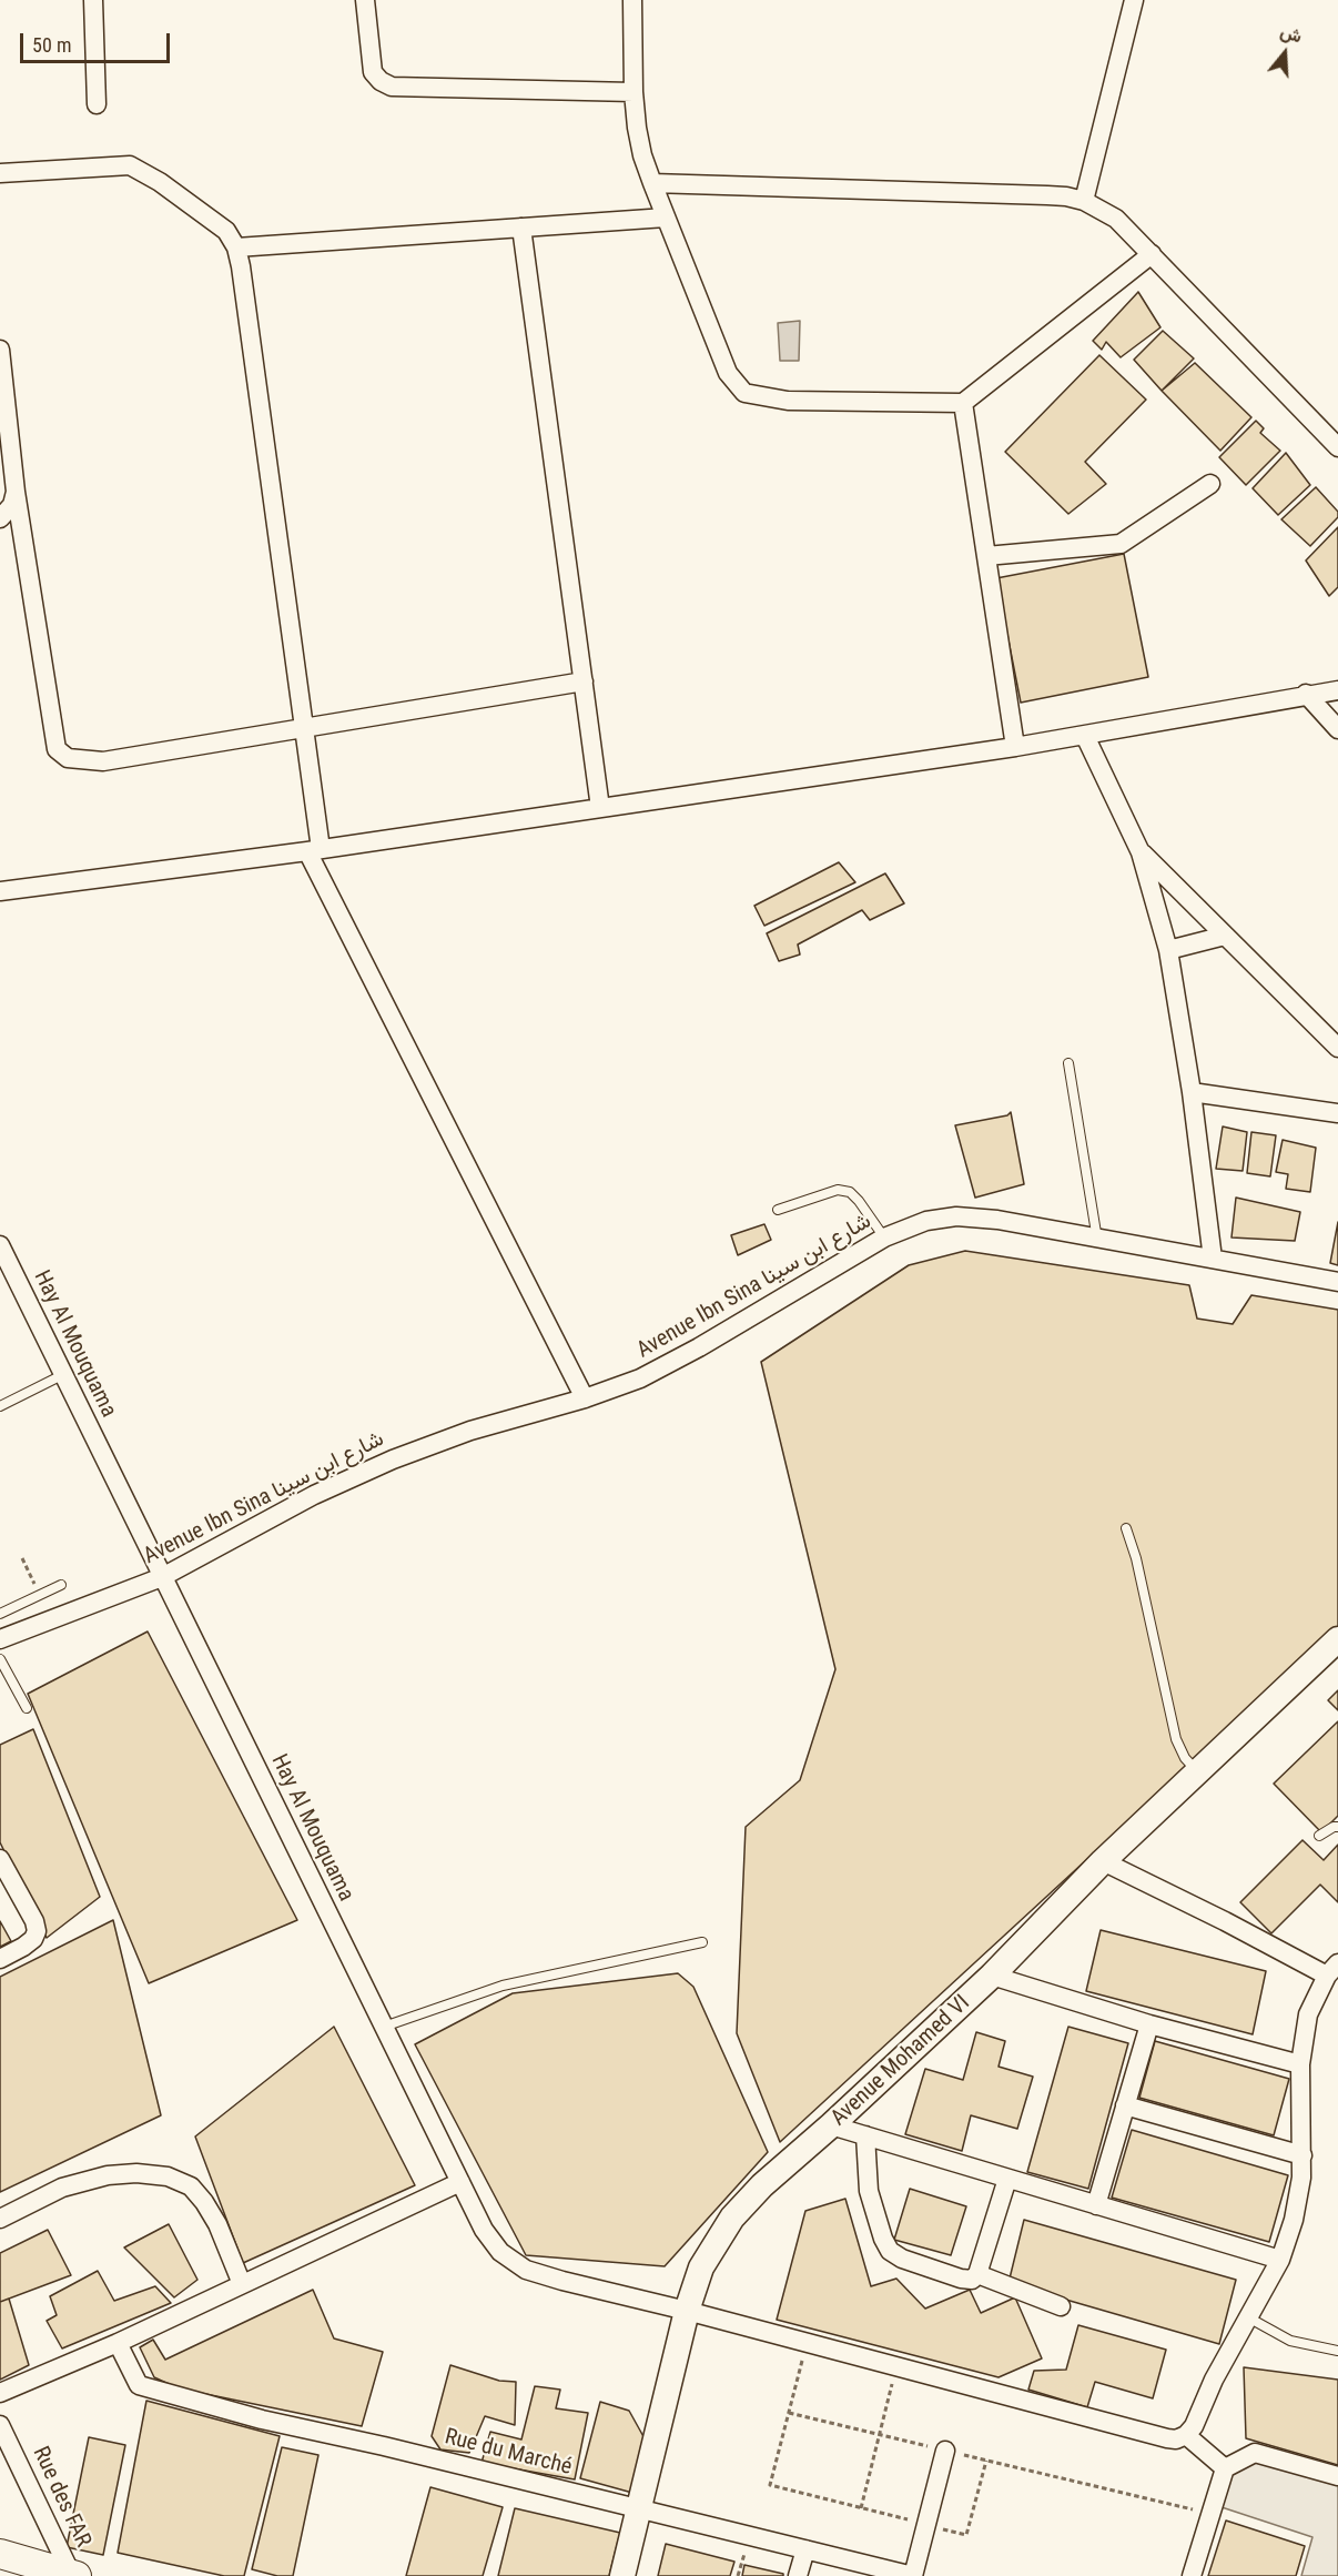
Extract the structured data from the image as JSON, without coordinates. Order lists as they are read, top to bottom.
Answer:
{
  "streets": {
    "main road": ["Avenue Mohamed VI"],
    "street": [
      "Avenue Ibn Sina شارع ابن سينا",
      "Hay Al Mouquama",
      "Rue du Marché",
      "Rue des FAR"
    ]
  },
  "crossings": [
    ["Avenue Ibn Sina شارع ابن سينا", "Hay Al Mouquama"],
    ["Hay Al Mouquama", "Avenue Mohamed VI"],
    ["Avenue Mohamed VI", "Rue du Marché"]
  ],
  "scale_bar": "50 m",
  "north": "top"
}
